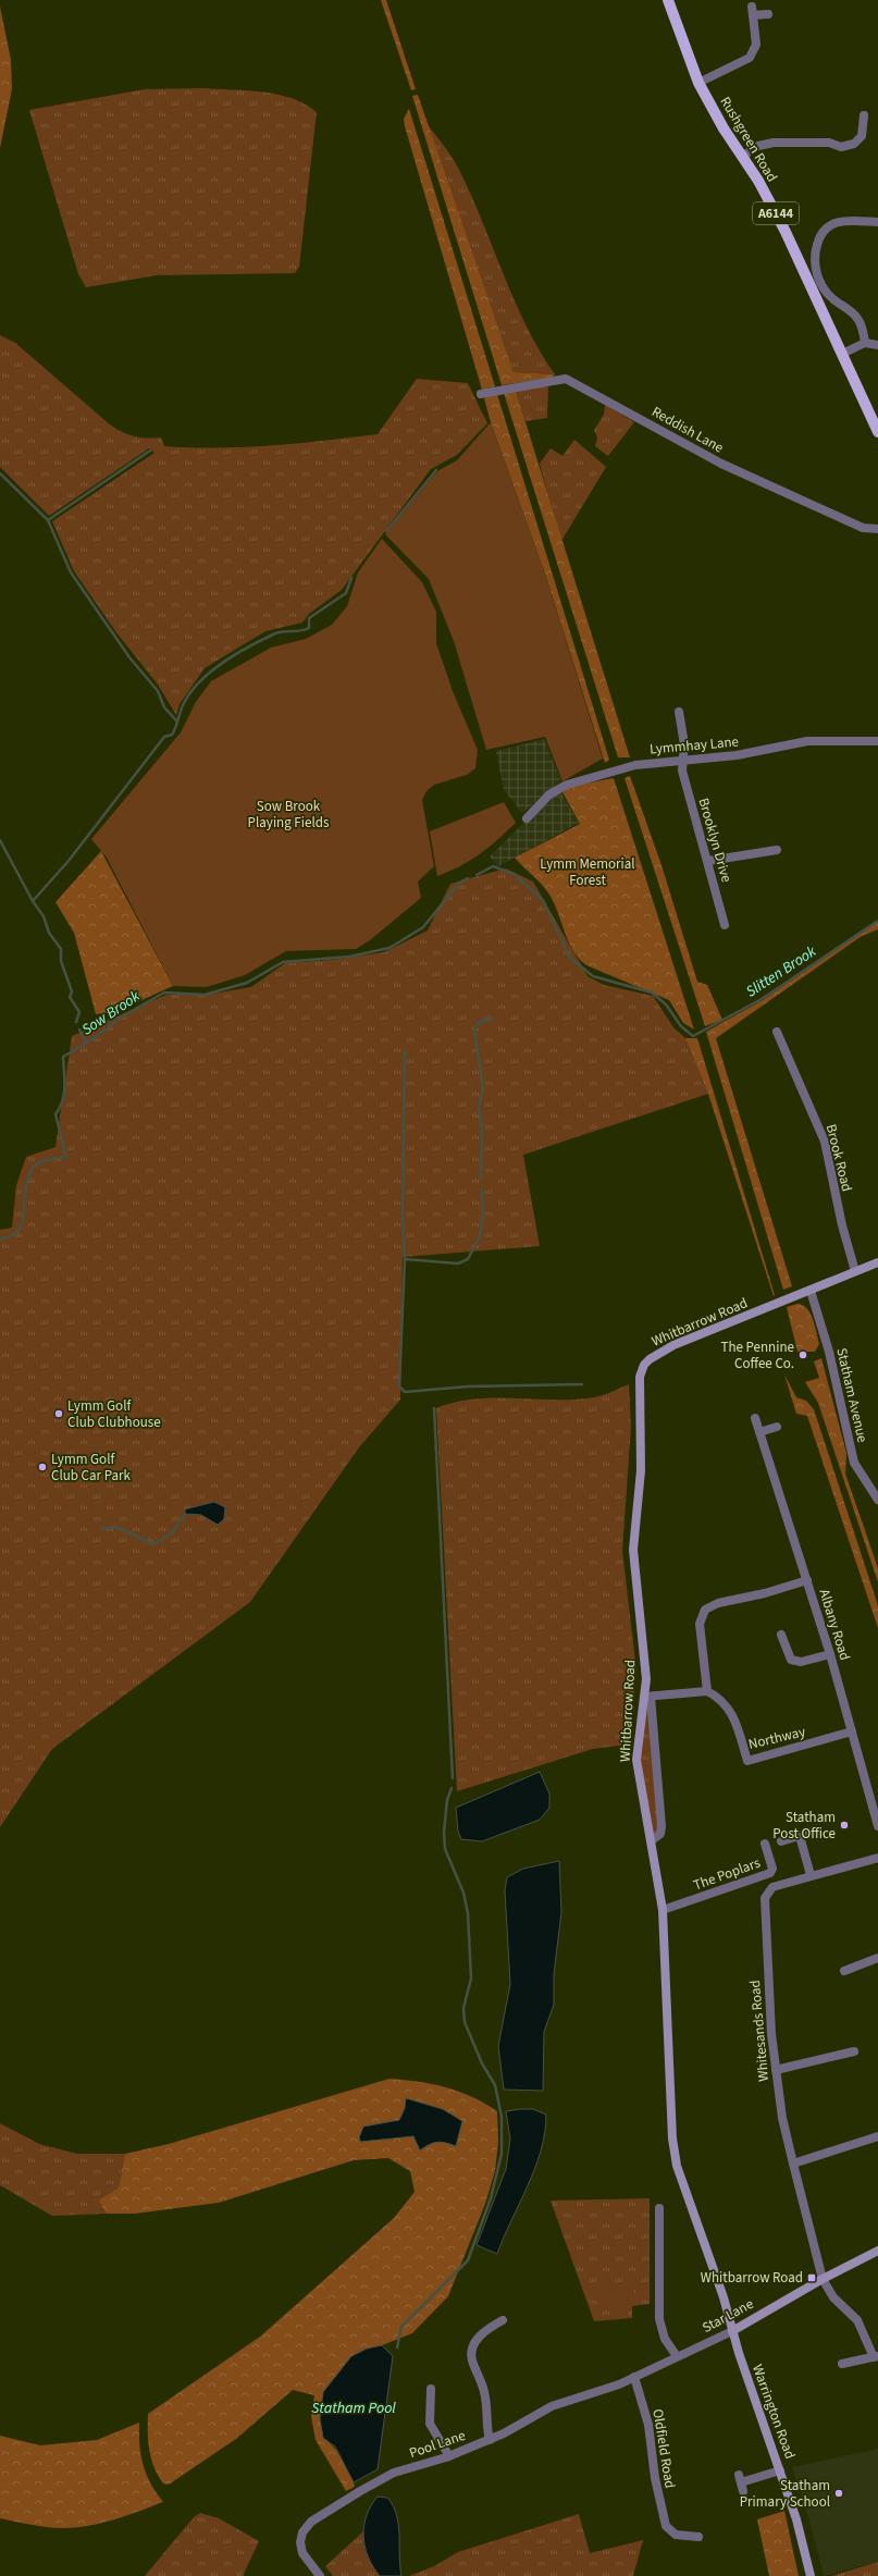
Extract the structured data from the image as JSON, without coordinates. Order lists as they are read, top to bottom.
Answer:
{
  "streets": {
    "main road": ["Rushgreen Road", "A6144"],
    "street": [
      "Reddish Lane",
      "Lymmhay Lane",
      "Brooklyn Drive",
      "Brook Road",
      "Whitbarrow Road",
      "Statham Avenue",
      "Albany Road",
      "Northway",
      "The Poplars",
      "Whitesands Road",
      "Star Lane",
      "Warrington Road",
      "Pool Lane",
      "Oldfield Road"
    ]
  },
  "crossings": [
    ["Lymmhay Lane", "Brooklyn Drive"],
    ["Brook Road", "Whitbarrow Road"],
    ["Whitbarrow Road", "Statham Avenue"],
    ["Whitbarrow Road", "The Poplars"],
    ["Whitbarrow Road", "Star Lane"],
    ["Whitbarrow Road", "Warrington Road"],
    ["Albany Road", "Northway"],
    ["Whitesands Road", "Star Lane"],
    ["Star Lane", "Warrington Road"],
    ["Star Lane", "Pool Lane"],
    ["Star Lane", "Oldfield Road"],
    ["Pool Lane", "Oldfield Road"]
  ],
  "water": ["Slitten Brook", "Sow Brook", "Statham Pool"],
  "parks": ["Sow Brook Playing Fields", "Lymm Memorial Forest"],
  "places": {
    "other": [
      "The Pennine Coffee Co.",
      "Lymm Golf Club Clubhouse",
      "Lymm Golf Club Car Park",
      "Statham Post Office",
      "Statham Primary School"
    ],
    "transit": ["Whitbarrow Road"]
  }
}
